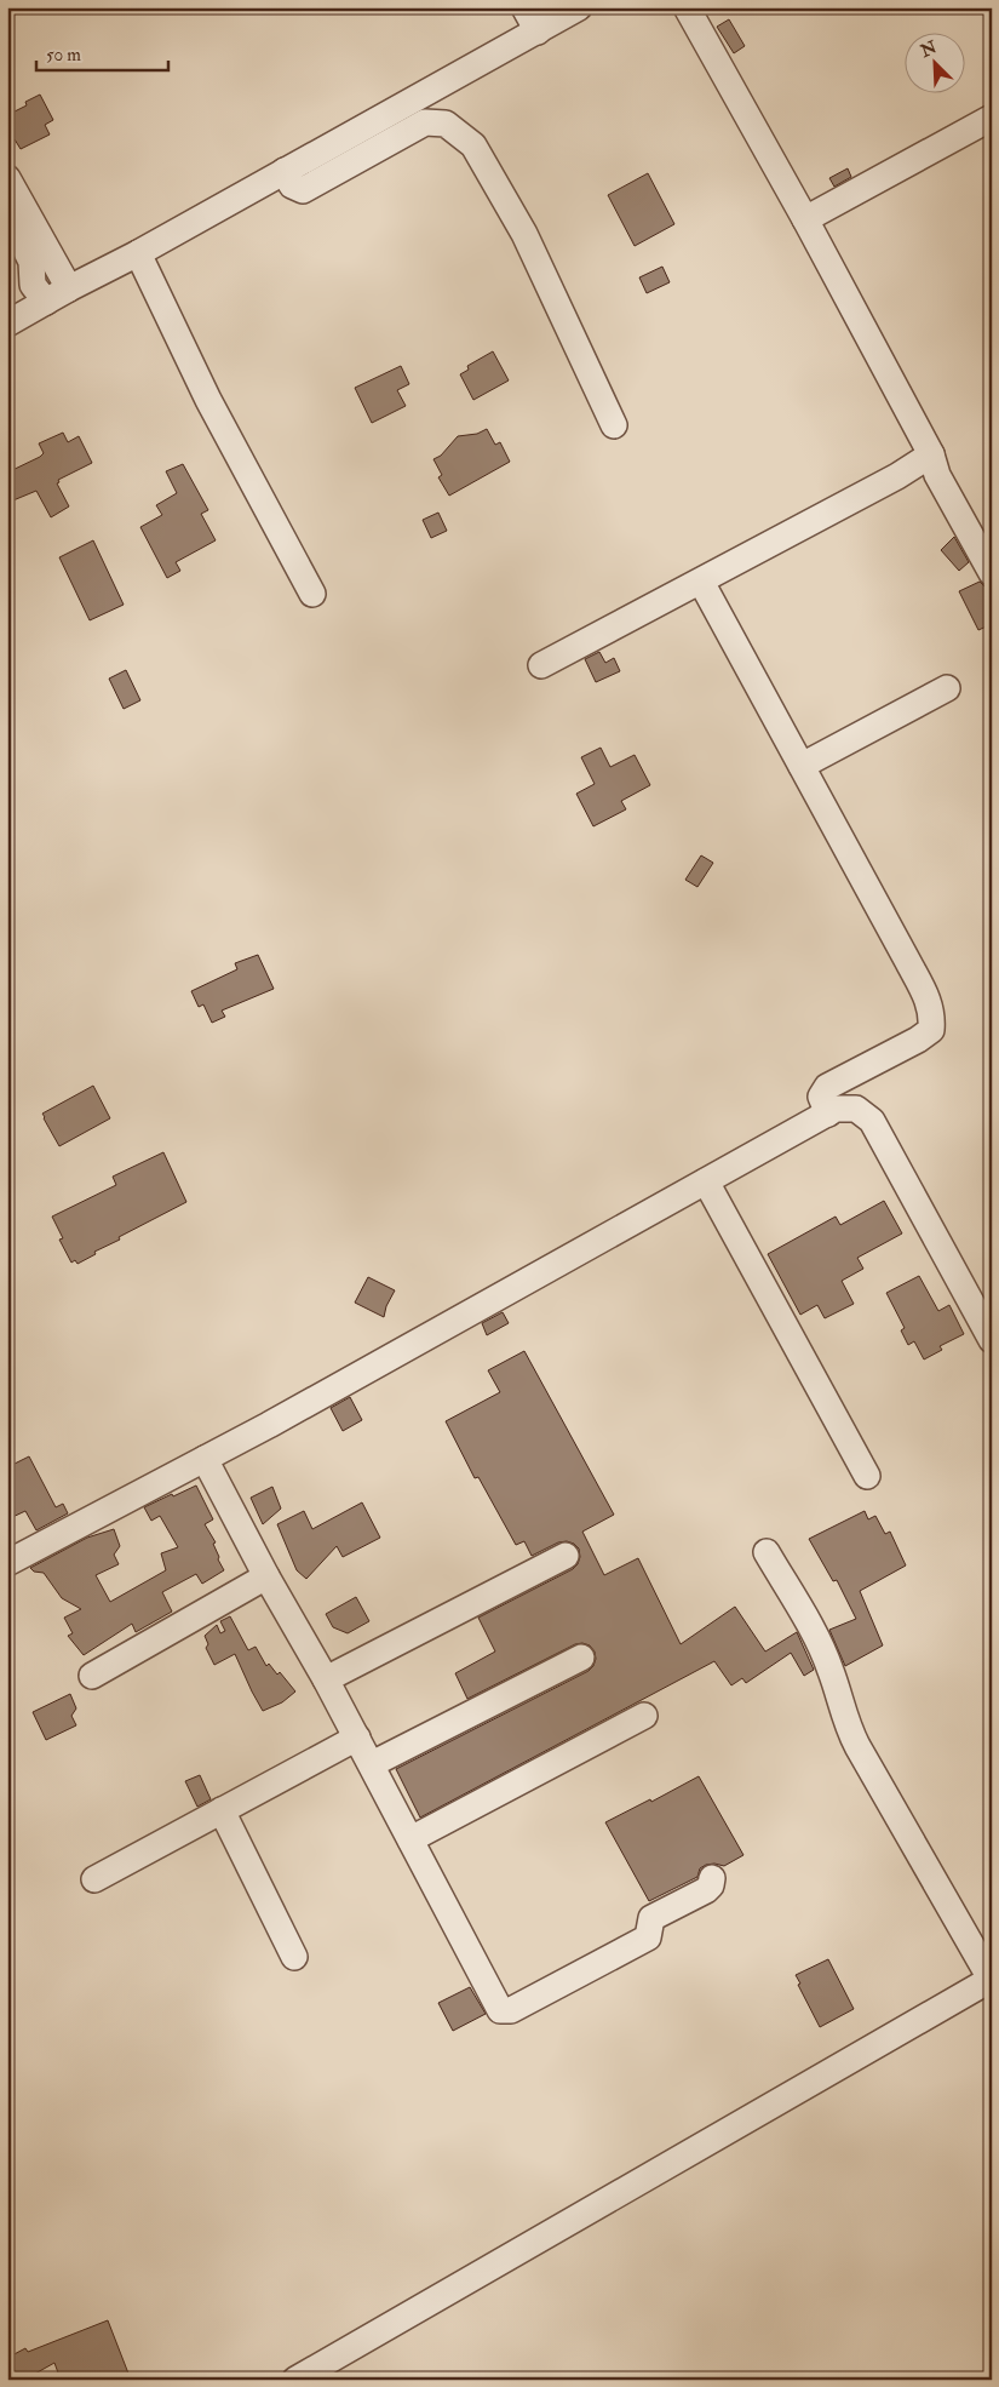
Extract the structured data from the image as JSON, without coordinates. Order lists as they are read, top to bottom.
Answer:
{
  "scale_bar": "50 m",
  "north": "top left"
}
